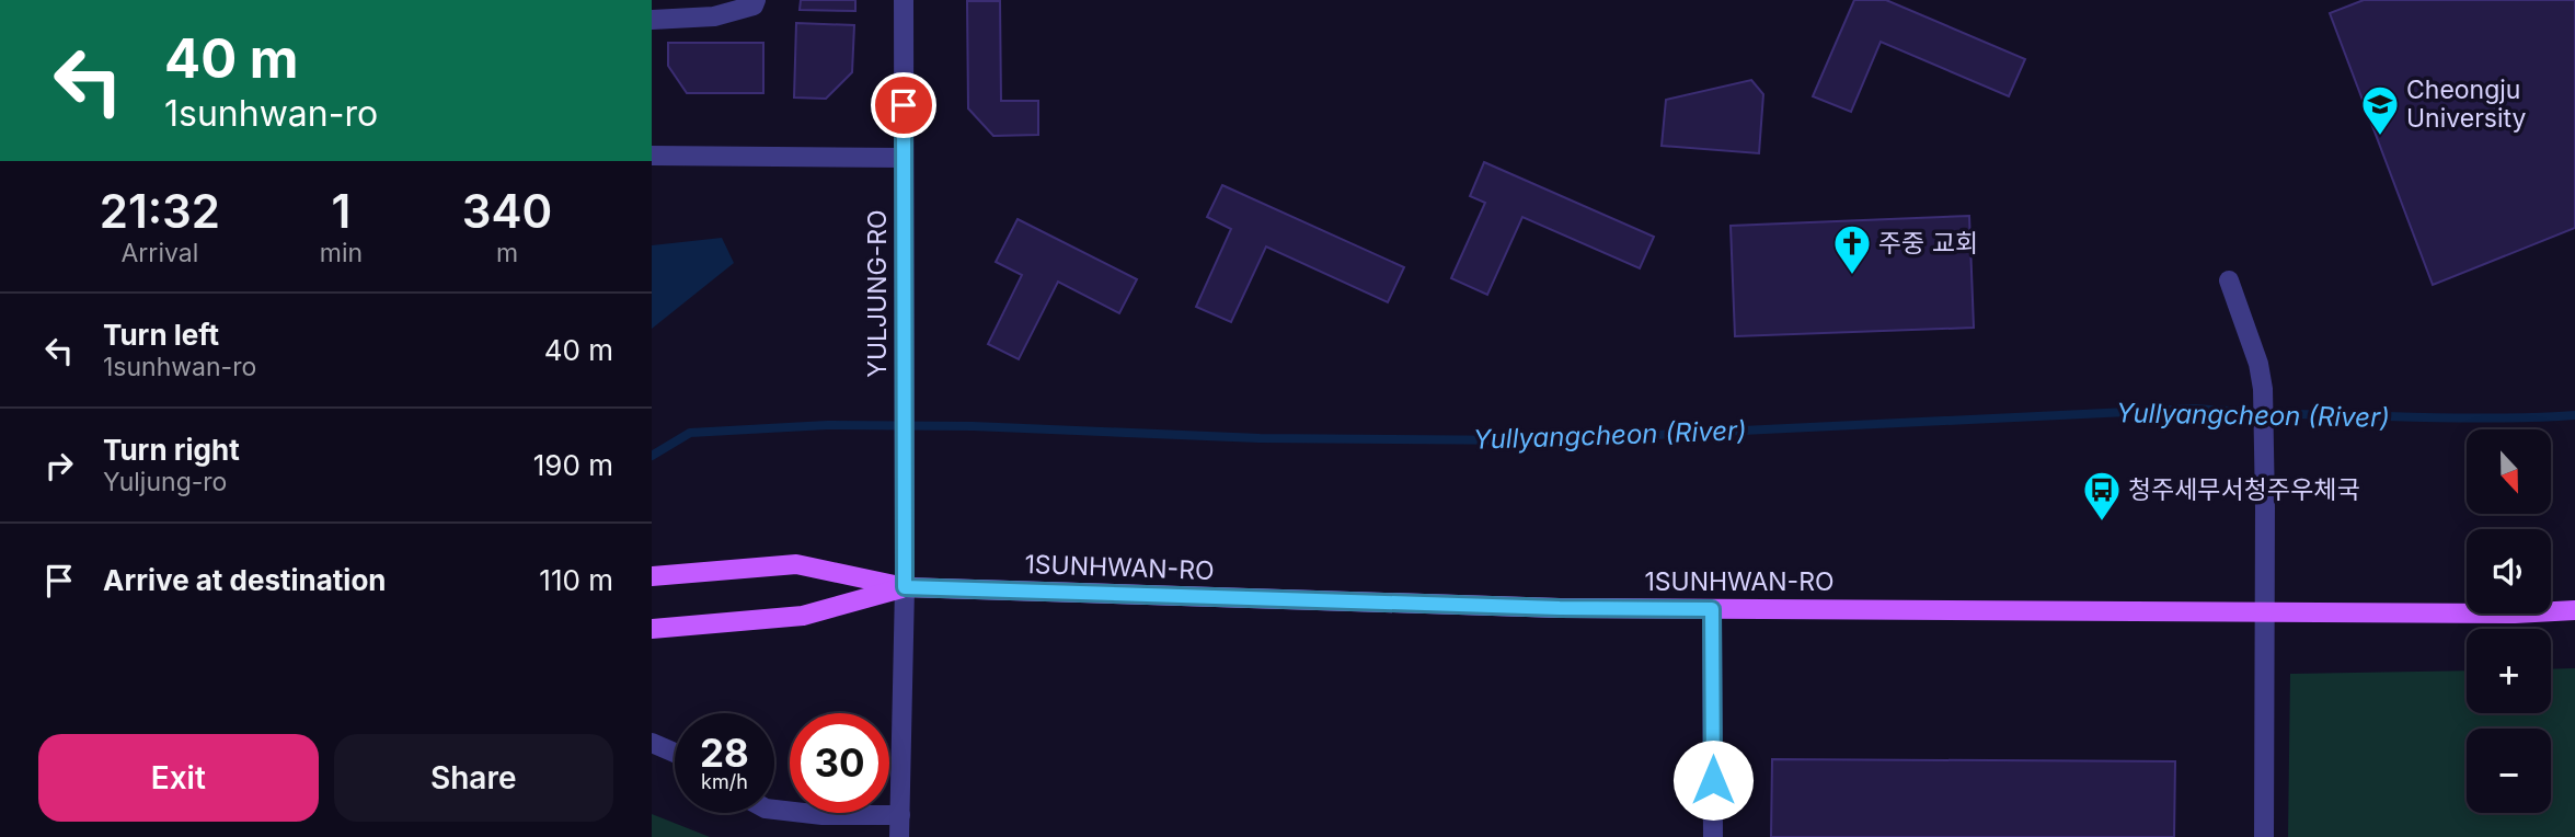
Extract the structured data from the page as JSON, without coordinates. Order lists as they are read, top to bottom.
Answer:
{
  "streets": {
    "main road": ["1SUNHWAN-RO"],
    "street": ["YULJUNG-RO"]
  },
  "crossings": [
    ["YULJUNG-RO", "1SUNHWAN-RO"]
  ],
  "water": ["Yullyangcheon (River)"],
  "places": {
    "school or university": ["Cheongju University"],
    "church": ["주중 교회"],
    "bus stop": ["청주세무서청주우체국"]
  },
  "north": "bottom",
  "page": {
    "turn": ["40 m", "1sunhwan-ro"],
    "eta": [
      "21:32",
      "Arrival",
      "1",
      "min",
      "340",
      "m"
    ],
    "list": [
      {
        "name": "Turn left",
        "note": "1sunhwan-ro",
        "value": "40 m"
      },
      {
        "name": "Turn right",
        "note": "Yuljung-ro",
        "value": "190 m"
      },
      {
        "name": "Arrive at destination",
        "value": "110 m"
      }
    ],
    "map_buttons": ["+", "−"],
    "speed": "28 km/h",
    "limit": "30",
    "buttons": ["Exit", "Share"]
  }
}
